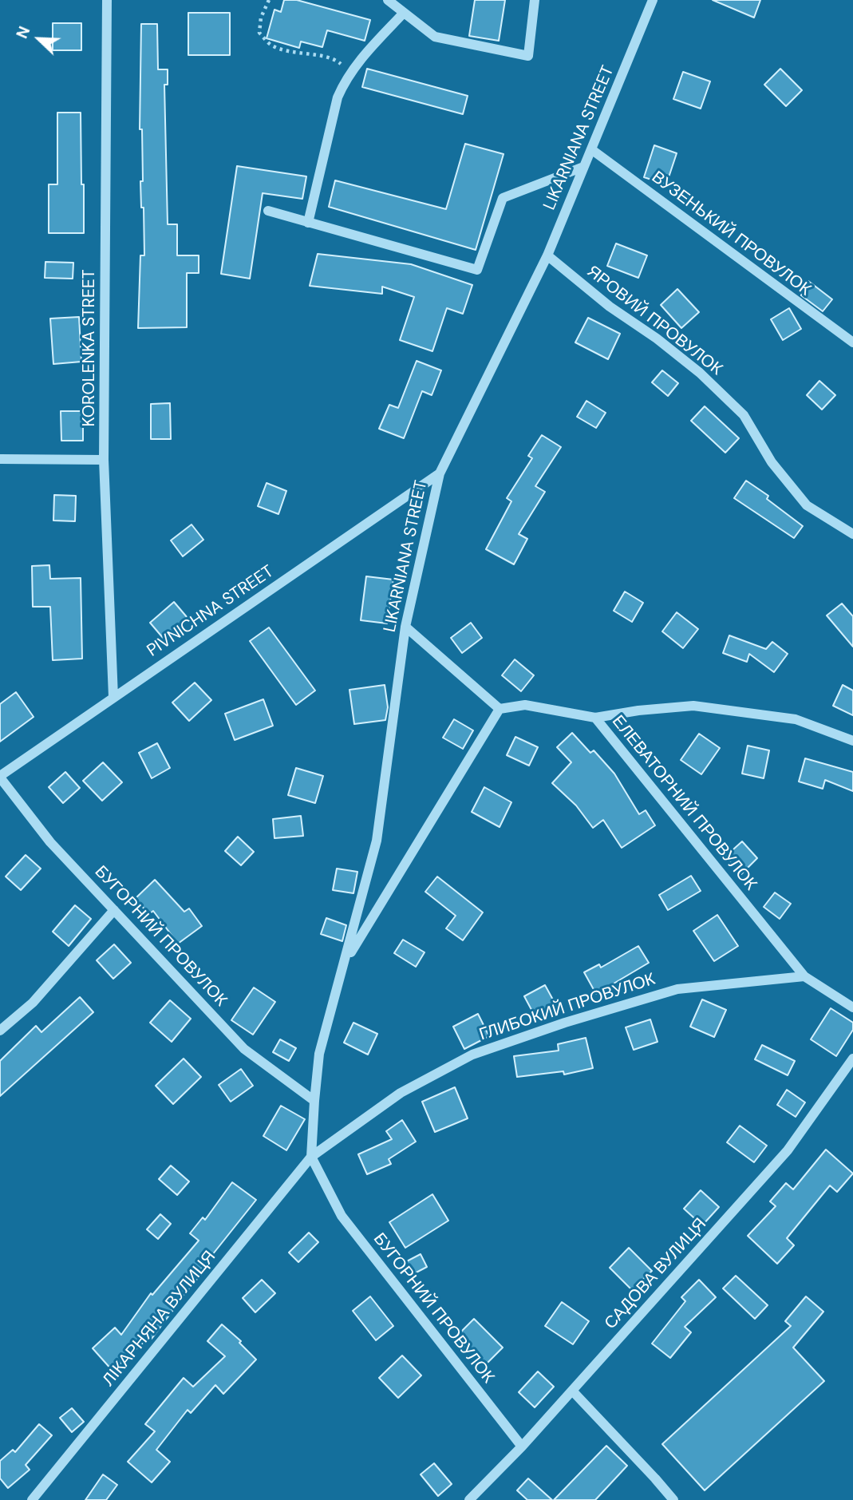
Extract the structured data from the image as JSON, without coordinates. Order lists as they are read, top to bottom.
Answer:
{
  "streets": {
    "street": [
      "LIKARNIANA STREET",
      "ВУЗЕНЬКИЙ ПРОВУЛОК",
      "ЯРОВИЙ ПРОВУЛОК",
      "KOROLENKA STREET",
      "PIVNICHNA STREET",
      "ЕЛЕВАТОРНИЙ ПРОВУЛОК",
      "БУГОРНИЙ ПРОВУЛОК",
      "ГЛИБОКИЙ ПРОВУЛОК",
      "САДОВА ВУЛИЦЯ",
      "ЛІКАРНЯНА ВУЛИЦЯ"
    ]
  },
  "crossings": [
    ["LIKARNIANA STREET", "ВУЗЕНЬКИЙ ПРОВУЛОК"],
    ["LIKARNIANA STREET", "ЯРОВИЙ ПРОВУЛОК"],
    ["LIKARNIANA STREET", "PIVNICHNA STREET"],
    ["LIKARNIANA STREET", "БУГОРНИЙ ПРОВУЛОК"],
    ["LIKARNIANA STREET", "ГЛИБОКИЙ ПРОВУЛОК"],
    ["LIKARNIANA STREET", "ЛІКАРНЯНА ВУЛИЦЯ"],
    ["KOROLENKA STREET", "PIVNICHNA STREET"],
    ["PIVNICHNA STREET", "БУГОРНИЙ ПРОВУЛОК"],
    ["ЕЛЕВАТОРНИЙ ПРОВУЛОК", "ГЛИБОКИЙ ПРОВУЛОК"],
    ["БУГОРНИЙ ПРОВУЛОК", "ГЛИБОКИЙ ПРОВУЛОК"],
    ["БУГОРНИЙ ПРОВУЛОК", "САДОВА ВУЛИЦЯ"],
    ["БУГОРНИЙ ПРОВУЛОК", "ЛІКАРНЯНА ВУЛИЦЯ"],
    ["ГЛИБОКИЙ ПРОВУЛОК", "ЛІКАРНЯНА ВУЛИЦЯ"]
  ],
  "north": "top left"
}
